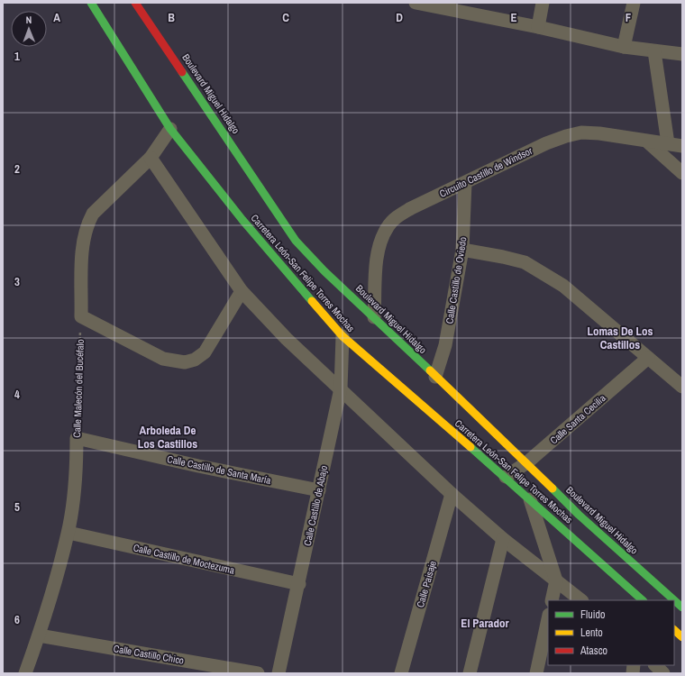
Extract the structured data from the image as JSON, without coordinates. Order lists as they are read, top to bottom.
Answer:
{
  "streets": {
    "main road": ["Boulevard Miguel Hidalgo", "Carretera León-San Felipe Torres Mochas"],
    "street": [
      "Circuito Castillo de Windsor",
      "Calle Castillo de Oviedo",
      "Calle Malecón del Bucéfalo",
      "Calle Santa Cecilia",
      "Calle Castillo de Santa María",
      "Calle Castillo de Abajo",
      "Calle Castillo de Moctezuma",
      "Calle Paisaje",
      "Calle Castillo Chico"
    ]
  },
  "crossings": [
    ["Boulevard Miguel Hidalgo", "Circuito Castillo de Windsor"],
    ["Boulevard Miguel Hidalgo", "Calle Castillo de Oviedo"],
    ["Boulevard Miguel Hidalgo", "Calle Santa Cecilia"],
    ["Circuito Castillo de Windsor", "Calle Castillo de Oviedo"],
    ["Carretera León-San Felipe Torres Mochas", "Calle Santa Cecilia"],
    ["Carretera León-San Felipe Torres Mochas", "Calle Castillo de Abajo"],
    ["Calle Malecón del Bucéfalo", "Calle Castillo de Santa María"],
    ["Calle Malecón del Bucéfalo", "Calle Castillo de Moctezuma"],
    ["Calle Malecón del Bucéfalo", "Calle Castillo Chico"],
    ["Calle Castillo de Santa María", "Calle Castillo de Abajo"],
    ["Calle Castillo de Abajo", "Calle Castillo de Moctezuma"]
  ],
  "districts": ["Lomas De Los Castillos", "Arboleda De Los Castillos", "El Parador"],
  "legend": ["Fluido", "Lento", "Atasco"],
  "north": "top",
  "grid": {
    "columns": [
      "A",
      "B",
      "C",
      "D",
      "E",
      "F"
    ],
    "rows": [
      "1",
      "2",
      "3",
      "4",
      "5",
      "6"
    ]
  }
}
